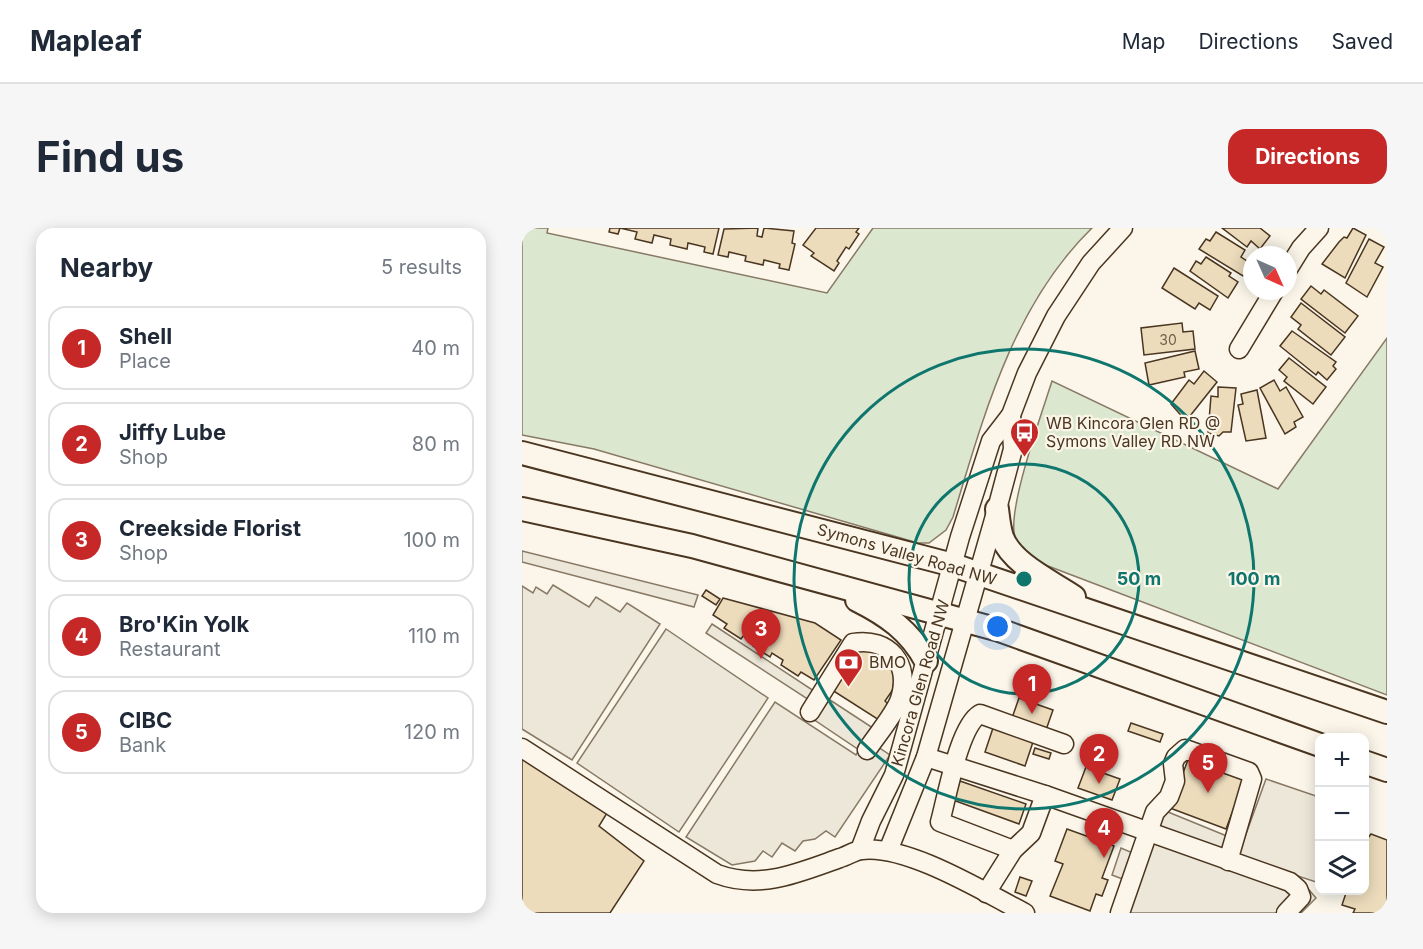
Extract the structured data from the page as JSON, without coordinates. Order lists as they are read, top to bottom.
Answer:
{
  "streets": {
    "main road": ["Symons Valley Road NW"],
    "street": ["Kincora Glen Road NW"]
  },
  "crossings": [
    ["Symons Valley Road NW", "Kincora Glen Road NW"]
  ],
  "places": {
    "bus stop": ["WB Kincora Glen RD @ Symons Valley RD NW"],
    "bank": ["BMO"]
  },
  "house_numbers": ["30"],
  "north": "bottom right",
  "page": {
    "header": "Mapleaf",
    "nav": ["Map", "Directions", "Saved"],
    "buttons": "Directions",
    "title": "Find us",
    "heading": ["Nearby", "5 results"],
    "list": [
      {
        "mark": "1",
        "name": "Shell",
        "note": "Place",
        "value": "40 m"
      },
      {
        "mark": "2",
        "name": "Jiffy Lube",
        "note": "Shop",
        "value": "80 m"
      },
      {
        "mark": "3",
        "name": "Creekside Florist",
        "note": "Shop",
        "value": "100 m"
      },
      {
        "mark": "4",
        "name": "Bro'Kin Yolk",
        "note": "Restaurant",
        "value": "110 m"
      },
      {
        "mark": "5",
        "name": "CIBC",
        "note": "Bank",
        "value": "120 m"
      }
    ],
    "pins": [
      "3",
      "1",
      "2",
      "5",
      "4"
    ],
    "map_buttons": ["+", "−"]
  },
  "rings": ["50 m", "100 m"]
}
